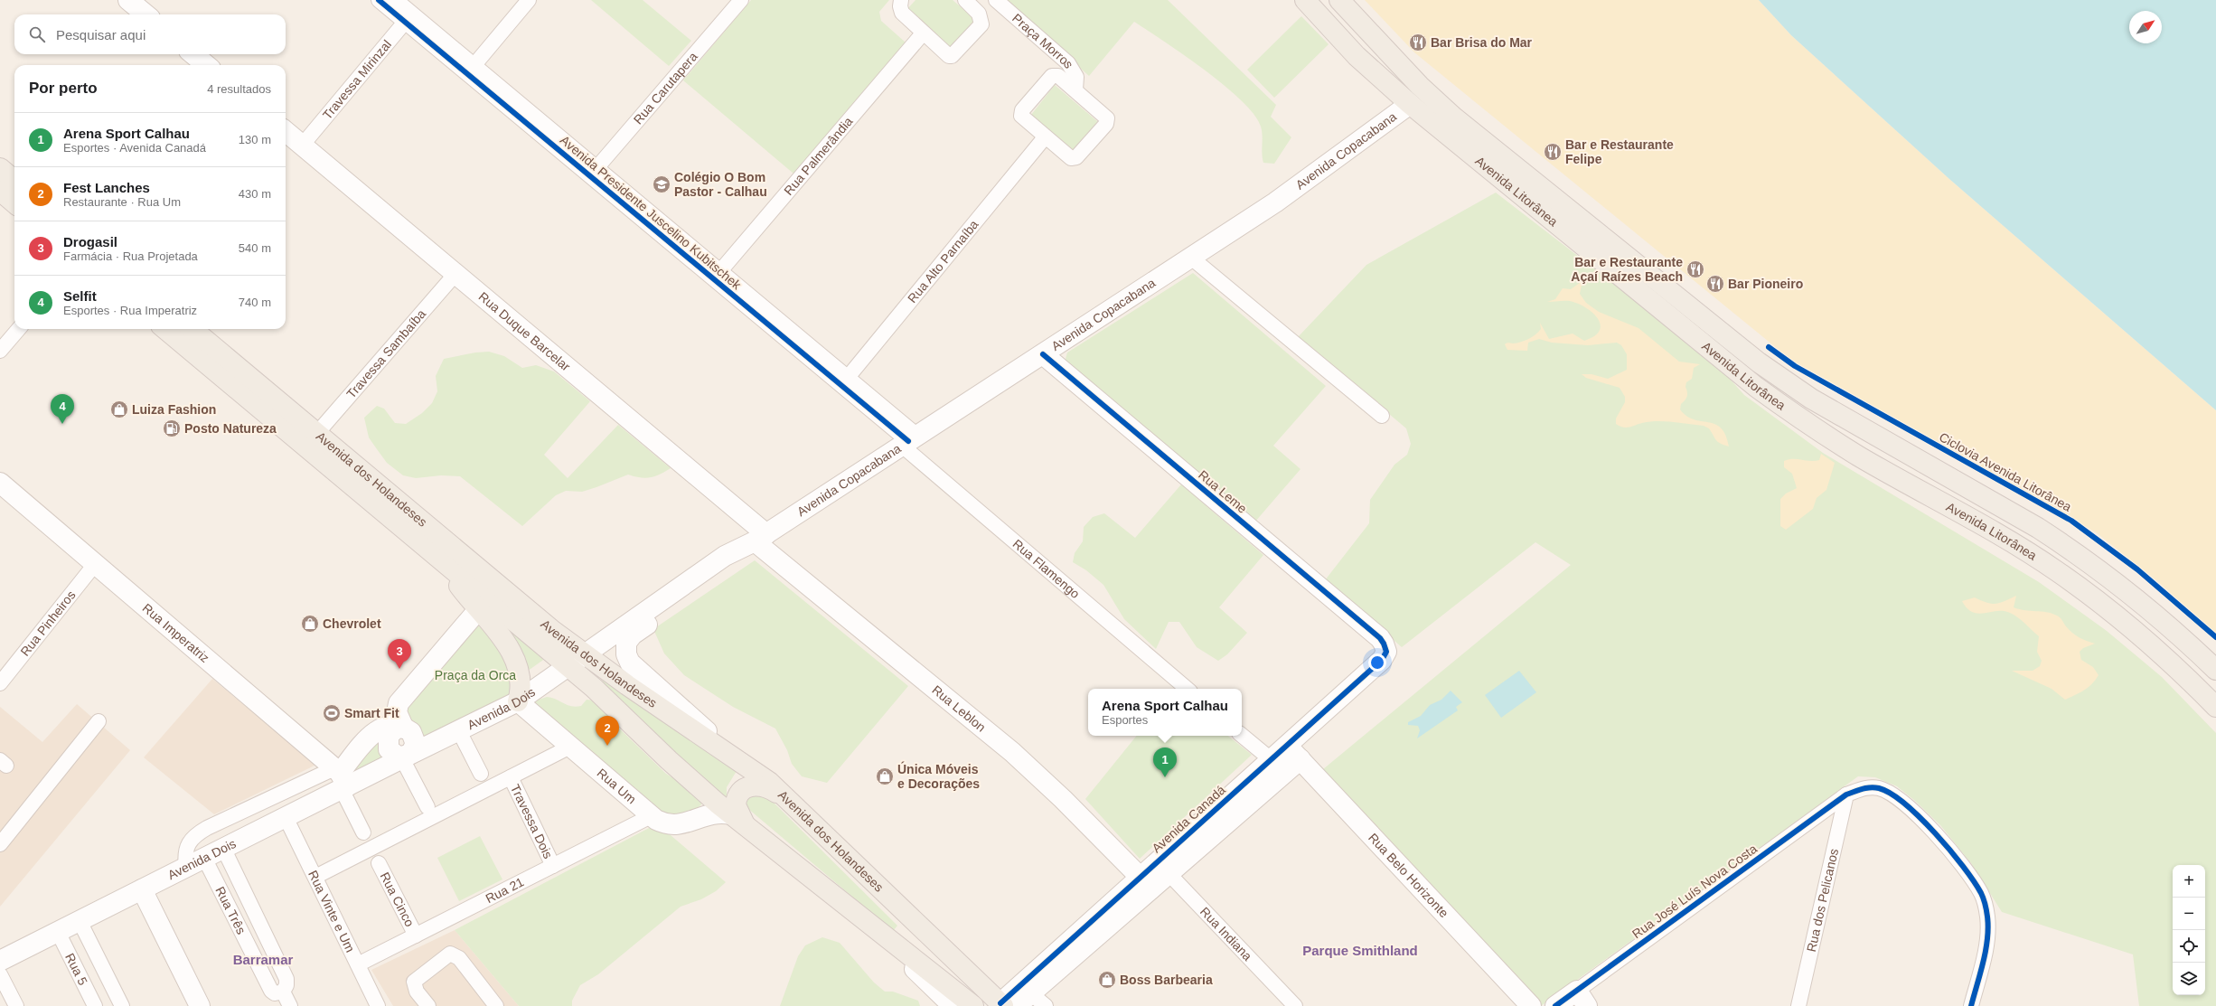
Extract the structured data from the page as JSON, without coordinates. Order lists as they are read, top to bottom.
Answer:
{
  "streets": {
    "main road": ["Avenida Litorânea", "Avenida dos Holandeses"],
    "street": [
      "Praça Morros",
      "Travessa Mirinzal",
      "Rua Carutapera",
      "Avenida Copacabana",
      "Rua Palmerândia",
      "Avenida Presidente Juscelino Kubitschek",
      "Rua Alto Parnaíba",
      "Rua Duque Barcelar",
      "Travessa Sambaíba",
      "Rua Leme",
      "Rua Flamengo",
      "Rua Pinheiros",
      "Rua Imperatriz",
      "Avenida Dois",
      "Rua Leblon",
      "Rua Um",
      "Avenida Canadá",
      "Travessa Dois",
      "Rua Belo Horizonte",
      "Rua 21",
      "Rua José Luís Nova Costa",
      "Rua Cinco",
      "Rua dos Pelicanos",
      "Rua Três",
      "Rua Vinte e Um",
      "Rua Indiana",
      "Rua 5"
    ],
    "cycle path": ["Ciclovia Avenida Litorânea"]
  },
  "crossings": [
    ["Travessa Mirinzal", "Avenida Presidente Juscelino Kubitschek"],
    ["Travessa Mirinzal", "Rua Duque Barcelar"],
    ["Rua Carutapera", "Avenida Presidente Juscelino Kubitschek"],
    ["Avenida Copacabana", "Avenida Litorânea"],
    ["Avenida Copacabana", "Avenida Presidente Juscelino Kubitschek"],
    ["Avenida Copacabana", "Rua Duque Barcelar"],
    ["Avenida Copacabana", "Avenida dos Holandeses"],
    ["Avenida Copacabana", "Rua Leme"],
    ["Avenida Copacabana", "Rua Flamengo"],
    ["Avenida Copacabana", "Avenida Dois"],
    ["Avenida Copacabana", "Rua Leblon"],
    ["Rua Palmerândia", "Avenida Presidente Juscelino Kubitschek"],
    ["Avenida Presidente Juscelino Kubitschek", "Rua Alto Parnaíba"],
    ["Avenida Presidente Juscelino Kubitschek", "Rua Flamengo"],
    ["Rua Duque Barcelar", "Travessa Sambaíba"],
    ["Rua Duque Barcelar", "Rua Leblon"],
    ["Travessa Sambaíba", "Avenida dos Holandeses"],
    ["Avenida dos Holandeses", "Avenida Dois"],
    ["Avenida dos Holandeses", "Rua Um"],
    ["Avenida dos Holandeses", "Avenida Canadá"],
    ["Rua Leme", "Avenida Canadá"],
    ["Rua Pinheiros", "Rua Imperatriz"],
    ["Rua Imperatriz", "Avenida Dois"],
    ["Avenida Dois", "Rua Um"],
    ["Avenida Dois", "Rua Três"],
    ["Avenida Dois", "Rua Vinte e Um"],
    ["Avenida Dois", "Rua 5"],
    ["Rua Leblon", "Avenida Canadá"],
    ["Rua Um", "Rua 21"],
    ["Avenida Canadá", "Rua Belo Horizonte"],
    ["Avenida Canadá", "Rua Indiana"],
    ["Travessa Dois", "Rua 21"],
    ["Rua 21", "Rua Cinco"],
    ["Rua 21", "Rua Vinte e Um"],
    ["Rua José Luís Nova Costa", "Rua dos Pelicanos"]
  ],
  "districts": ["Parque Smithland", "Barramar"],
  "parks": ["Praça da Orca"],
  "places": {
    "restaurant": [
      "Bar Brisa do Mar",
      "Bar e Restaurante Felipe",
      "Bar e Restaurante Açaí Raízes Beach",
      "Bar Pioneiro"
    ],
    "school or university": ["Colégio O Bom Pastor - Calhau"],
    "shop": [
      "Luiza Fashion",
      "Chevrolet",
      "Única Móveis e Decorações",
      "Boss Barbearia"
    ],
    "fuel station": ["Posto Natureza"],
    "sports": ["Smart Fit"]
  },
  "north": "top right",
  "page": {
    "search": "Pesquisar aqui",
    "heading": ["Por perto", "4 resultados"],
    "list": [
      {
        "mark": "1",
        "name": "Arena Sport Calhau",
        "note": "Esportes · Avenida Canadá",
        "value": "130 m"
      },
      {
        "mark": "2",
        "name": "Fest Lanches",
        "note": "Restaurante · Rua Um",
        "value": "430 m"
      },
      {
        "mark": "3",
        "name": "Drogasil",
        "note": "Farmácia · Rua Projetada",
        "value": "540 m"
      },
      {
        "mark": "4",
        "name": "Selfit",
        "note": "Esportes · Rua Imperatriz",
        "value": "740 m"
      }
    ],
    "pins": [
      "4",
      "3",
      "2",
      "1"
    ],
    "popup": ["Arena Sport Calhau", "Esportes"],
    "map_buttons": ["+", "−"]
  }
}
